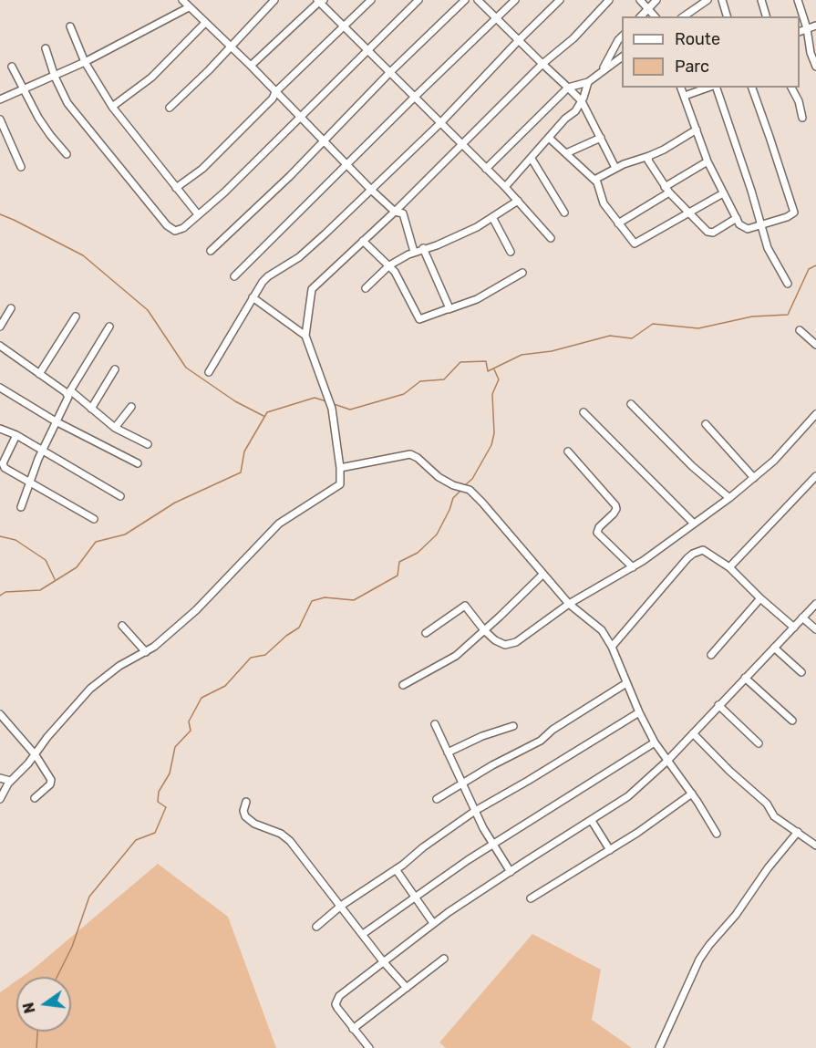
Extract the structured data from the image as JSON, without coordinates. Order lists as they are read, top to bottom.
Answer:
{
  "legend": ["Route", "Parc"],
  "north": "left"
}
